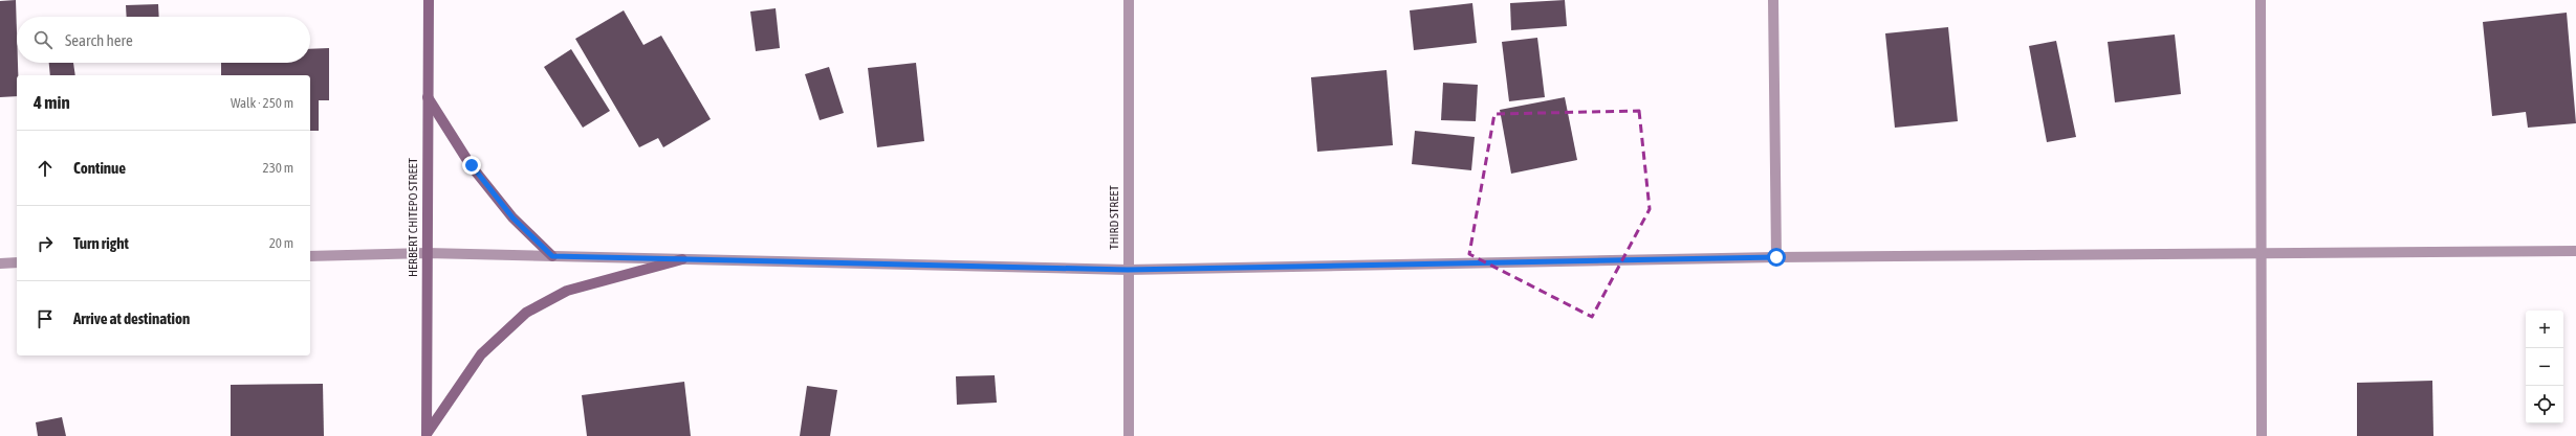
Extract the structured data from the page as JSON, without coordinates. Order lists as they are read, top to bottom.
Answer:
{
  "streets": {
    "main road": ["HERBERT CHITEPO STREET"],
    "street": ["THIRD STREET"]
  },
  "page": {
    "search": "Search here",
    "heading": ["4 min", "Walk · 250 m"],
    "list": [
      ["Continue", "230 m"],
      ["Turn right", "20 m"],
      "Arrive at destination"
    ],
    "map_buttons": ["+", "−"]
  }
}
